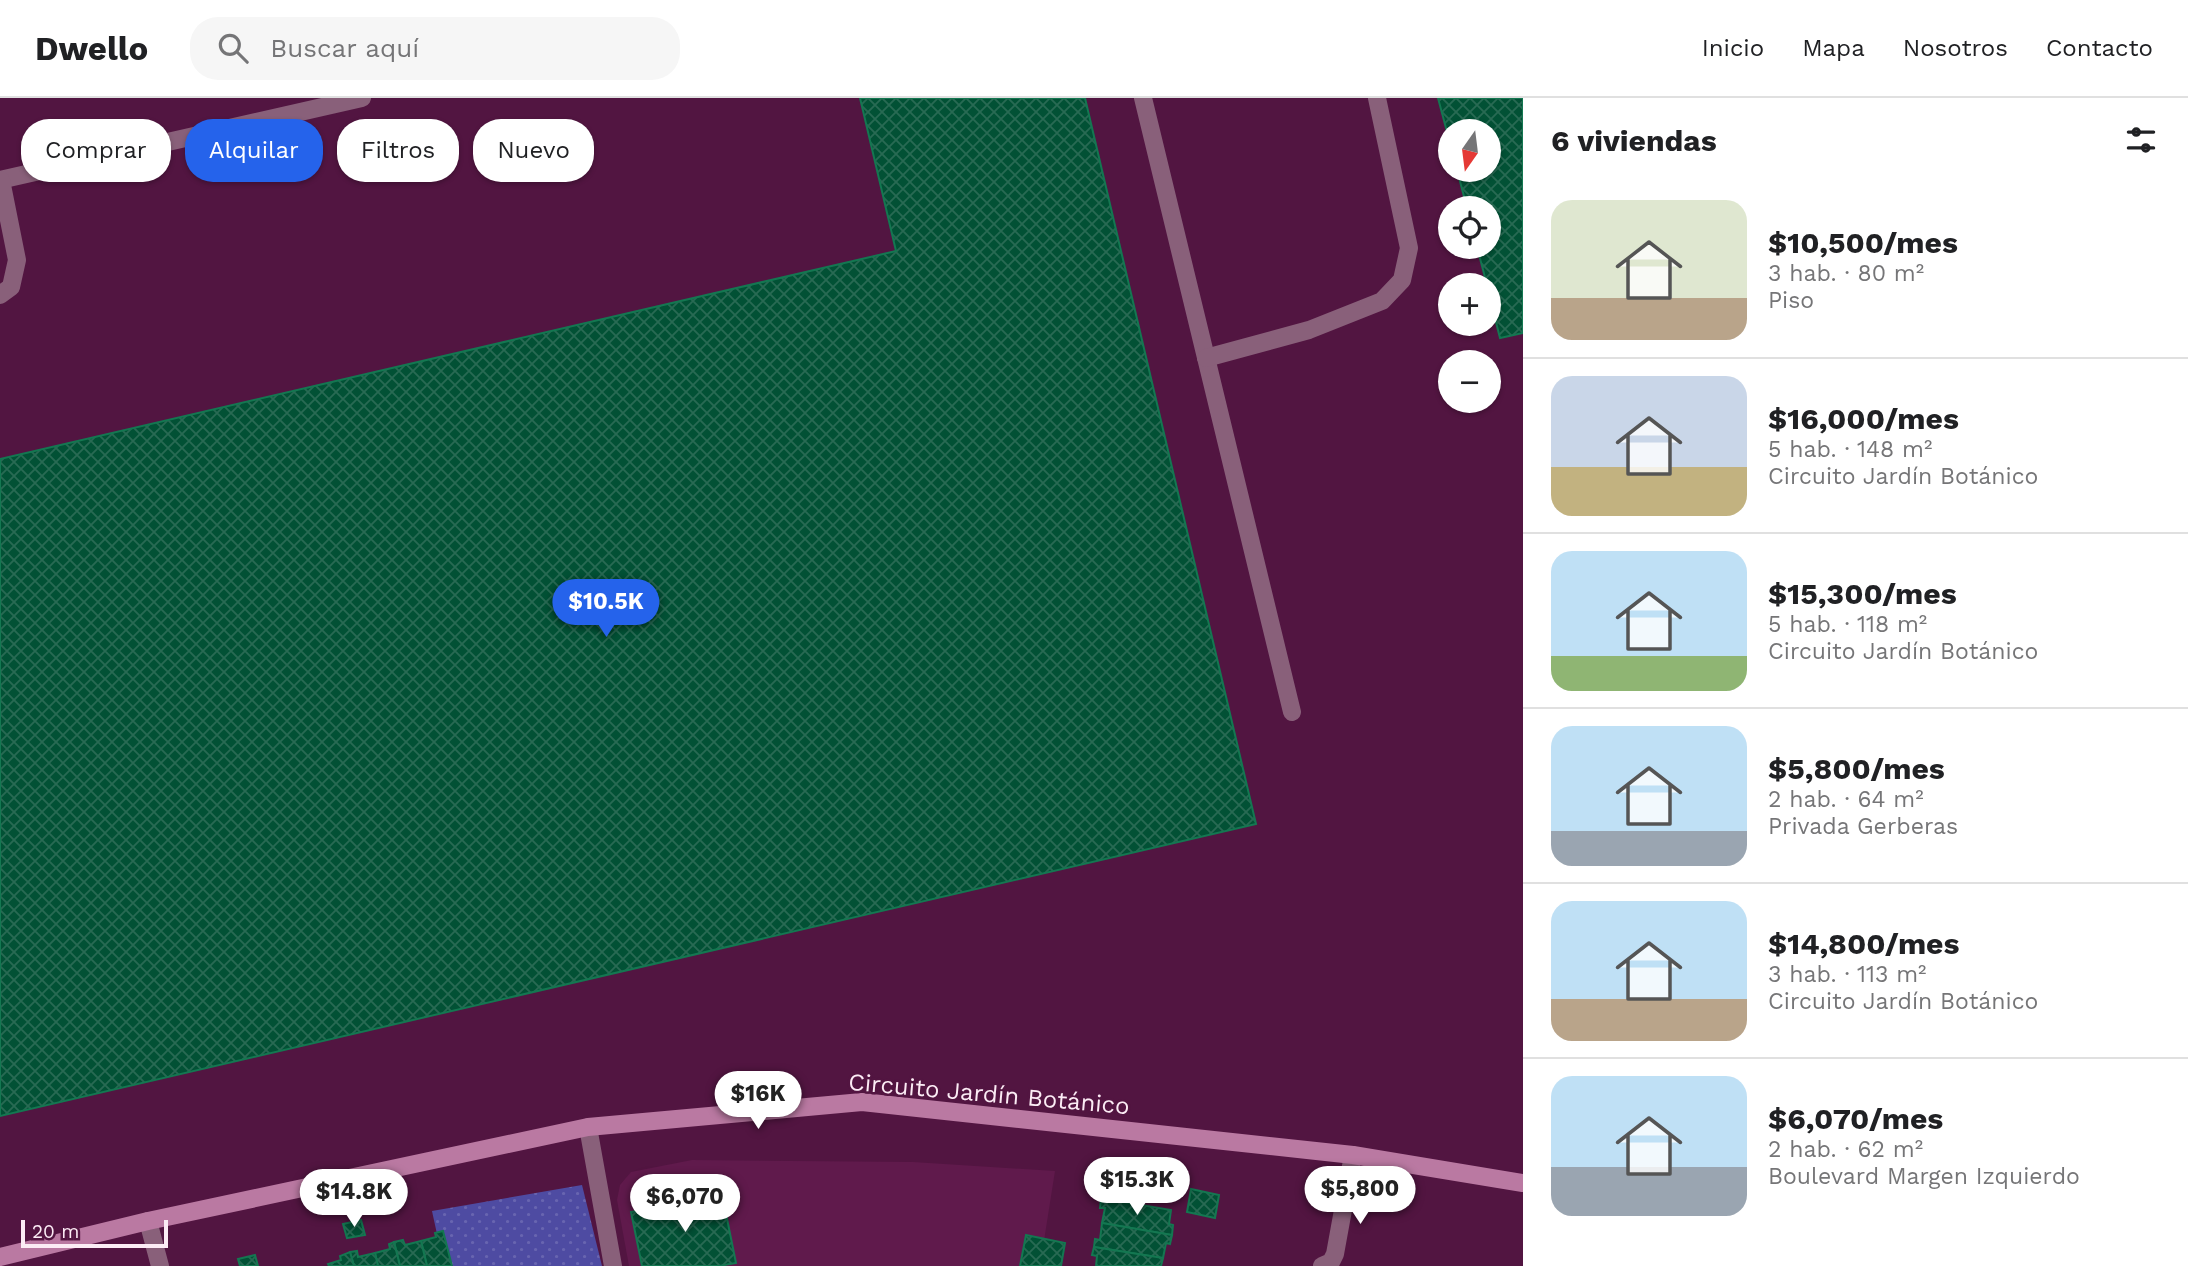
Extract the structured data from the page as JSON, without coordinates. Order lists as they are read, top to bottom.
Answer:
{
  "streets": {
    "street": ["Circuito Jardín Botánico"]
  },
  "scale_bar": "20 m",
  "north": "bottom",
  "page": {
    "header": "Dwello",
    "search": "Buscar aquí",
    "nav": [
      "Inicio",
      "Mapa",
      "Nosotros",
      "Contacto"
    ],
    "heading": "6 viviendas",
    "map_buttons": ["+", "−"],
    "chip": [
      "Comprar",
      "Alquilar",
      "Filtros",
      "Nuevo"
    ],
    "list": [
      {
        "name": "$10,500/mes",
        "note": "3 hab. · 80 m² · Piso"
      },
      {
        "name": "$16,000/mes",
        "note": "5 hab. · 148 m² · Circuito Jardín Botánico"
      },
      {
        "name": "$15,300/mes",
        "note": "5 hab. · 118 m² · Circuito Jardín Botánico"
      },
      {
        "name": "$5,800/mes",
        "note": "2 hab. · 64 m² · Privada Gerberas"
      },
      {
        "name": "$14,800/mes",
        "note": "3 hab. · 113 m² · Circuito Jardín Botánico"
      },
      {
        "name": "$6,070/mes",
        "note": "2 hab. · 62 m² · Boulevard Margen Izquierdo"
      }
    ],
    "price": [
      "$10.5K",
      "$16K",
      "$15.3K",
      "$5,800",
      "$14.8K",
      "$6,070"
    ],
    "scale": "20 m"
  }
}
